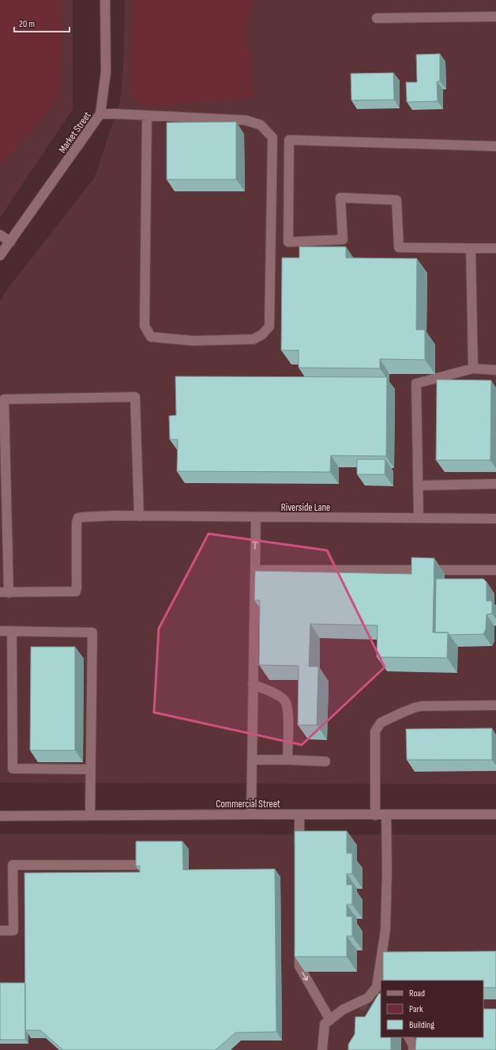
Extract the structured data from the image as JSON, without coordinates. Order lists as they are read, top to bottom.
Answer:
{
  "streets": {
    "street": ["Market Street", "Riverside Lane", "Commercial Street"]
  },
  "legend": ["Road", "Park", "Building"],
  "scale_bar": "20 m"
}
